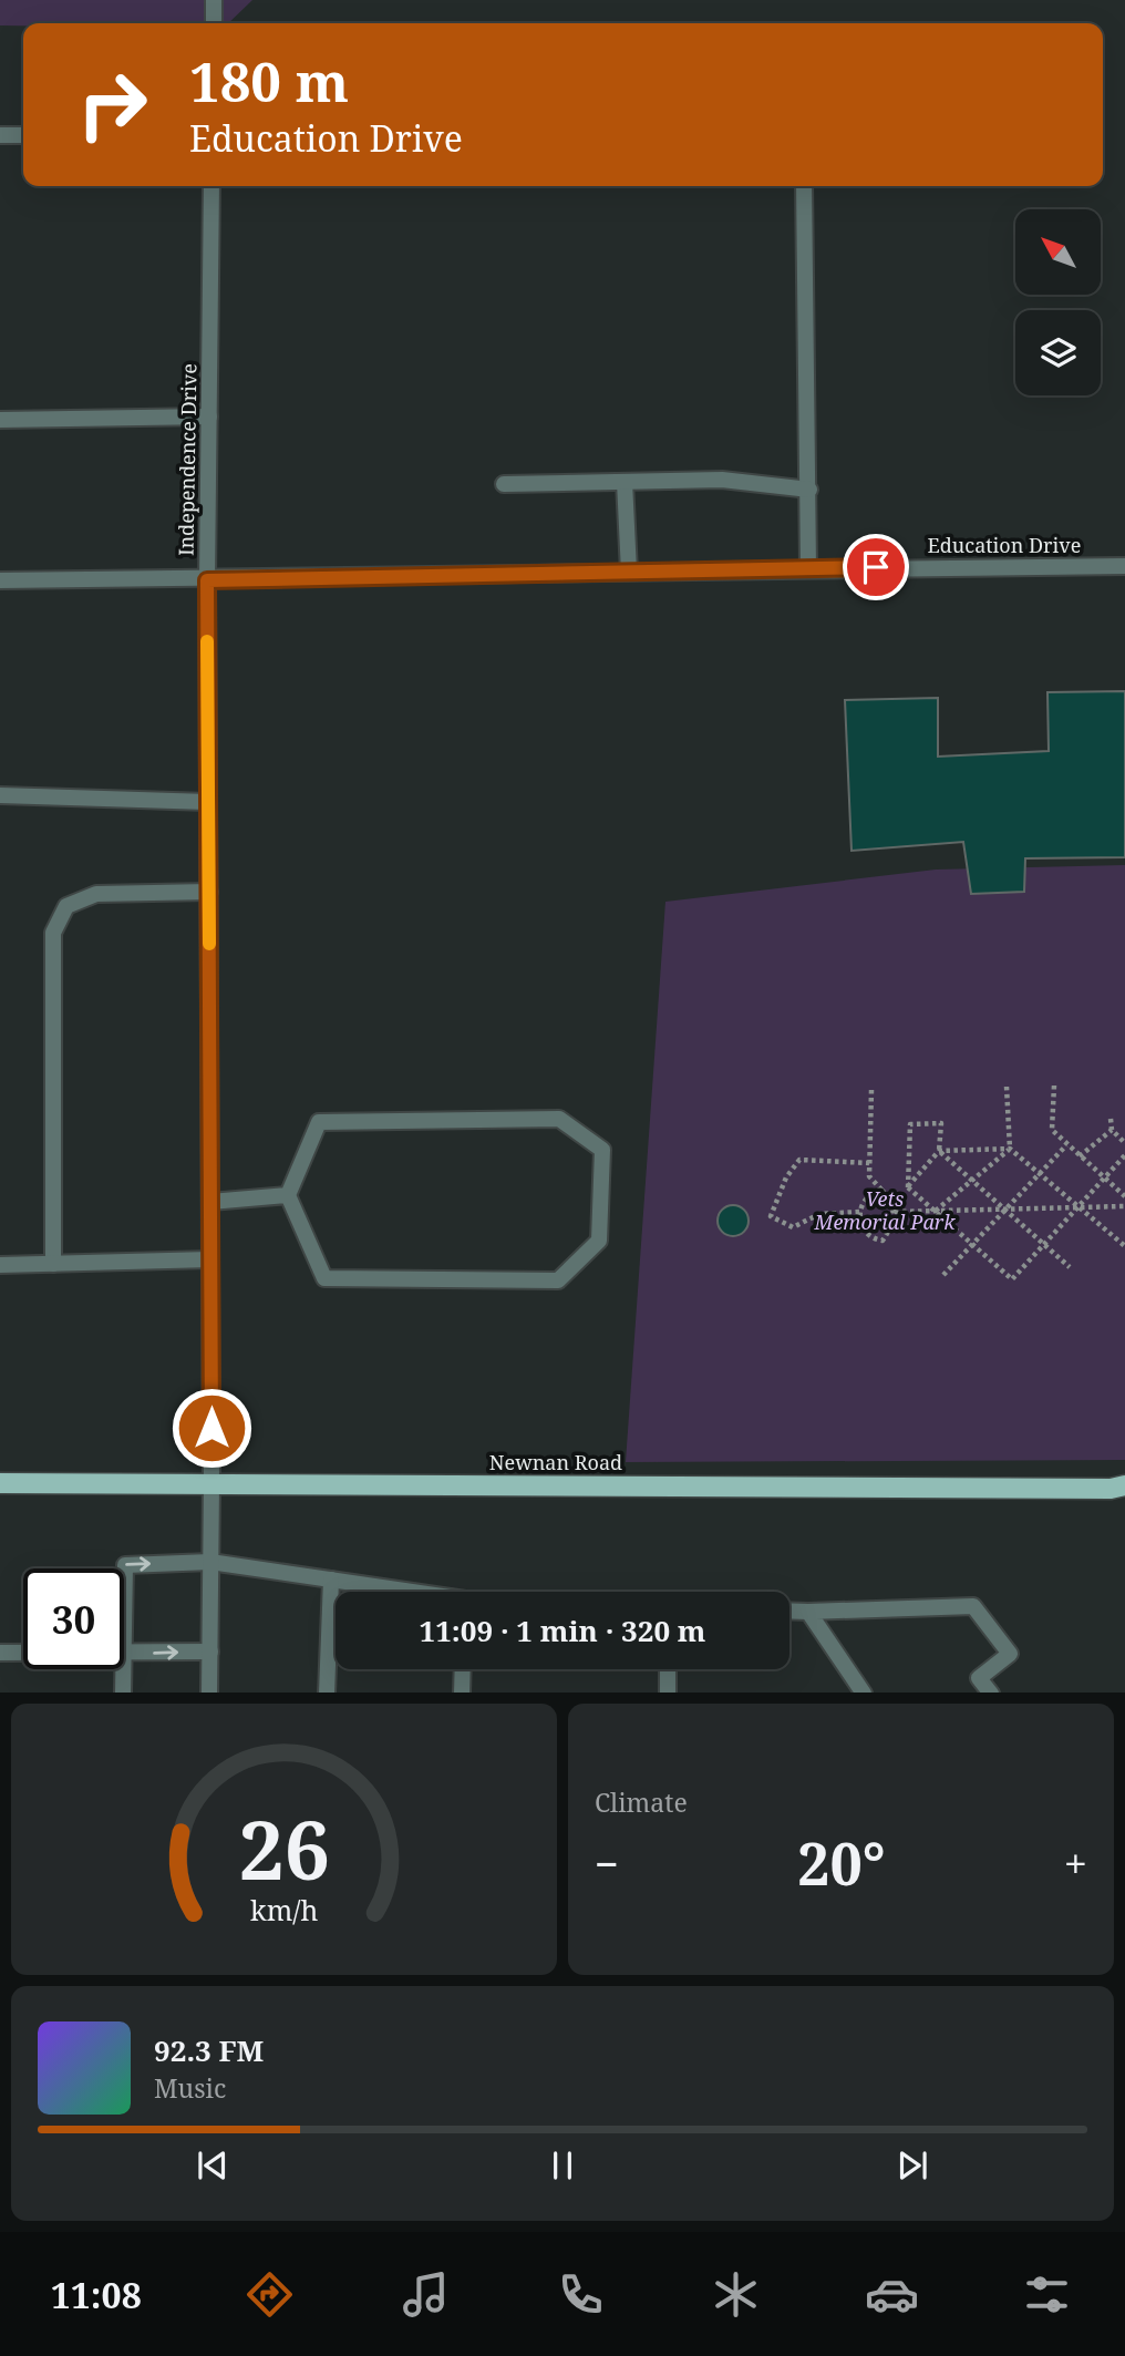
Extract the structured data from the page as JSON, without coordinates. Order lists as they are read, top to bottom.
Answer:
{
  "streets": {
    "main road": ["Newnan Road"],
    "street": ["Independence Drive", "Education Drive"]
  },
  "crossings": [
    ["Independence Drive", "Education Drive"],
    ["Independence Drive", "Newnan Road"]
  ],
  "parks": ["Vets Memorial Park"],
  "north": "top left",
  "page": {
    "turn": ["180 m", "Education Drive"],
    "limit": "30",
    "trip": "11:09 · 1 min · 320 m",
    "tile": "Climate",
    "heat": ["−", "20°", "+"],
    "song": ["92.3 FM", "Music"],
    "tabs": "11:08",
    "gauge": ["26", "km/h"]
  }
}
